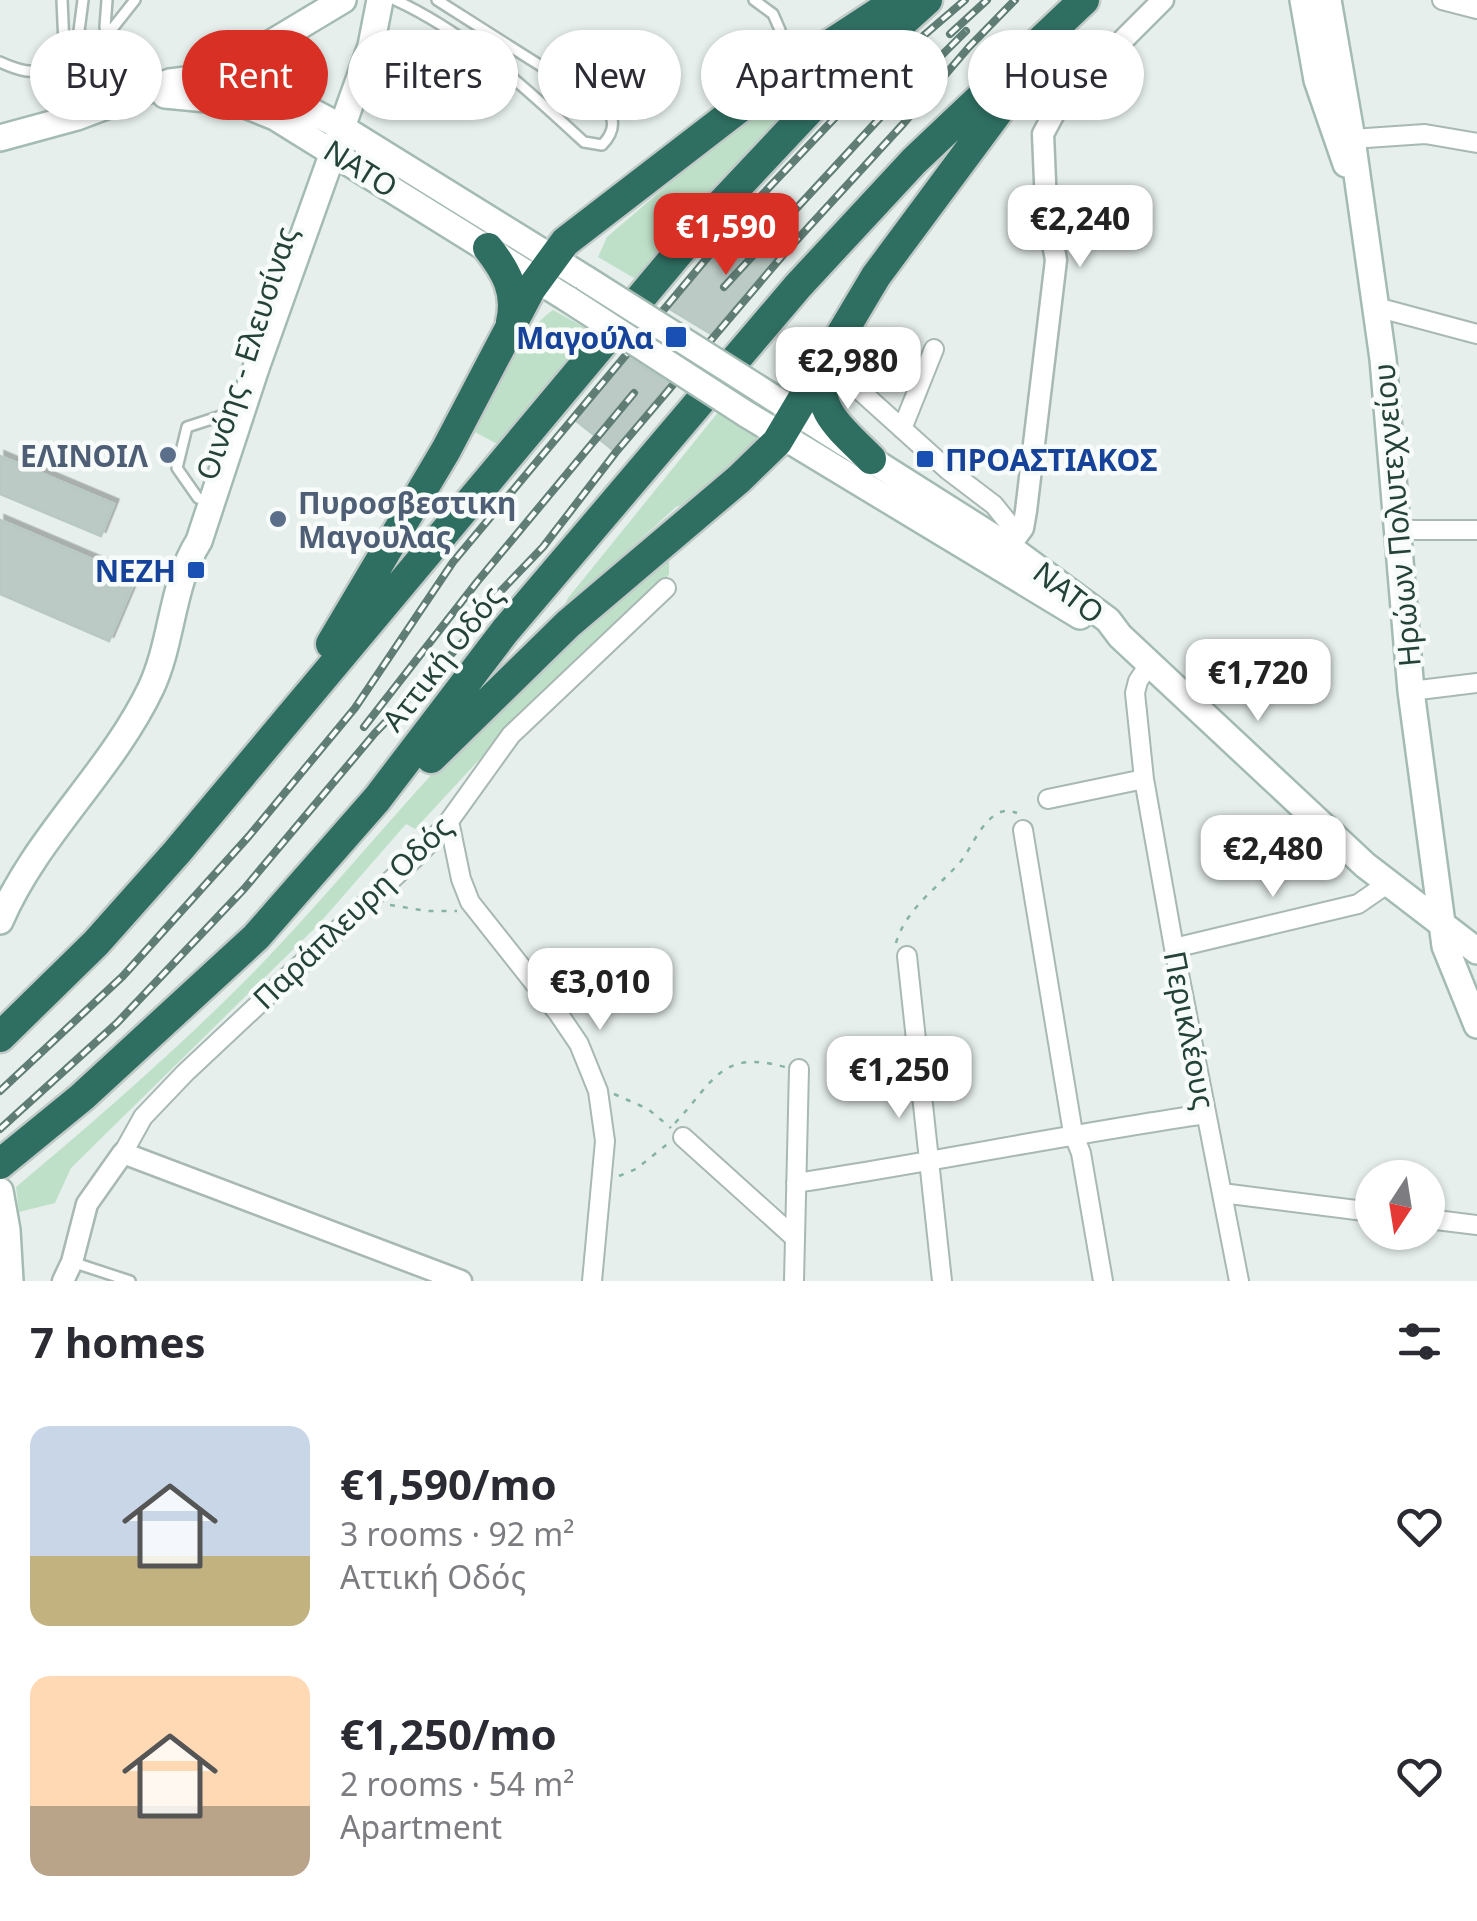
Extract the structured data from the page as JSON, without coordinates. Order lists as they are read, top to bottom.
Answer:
{
  "streets": {
    "highway": ["Αττική Οδός"],
    "main road": ["ΝΑΤΟ", "Οινόης - Ελευσίνας", "Ηρώων Πολυτεχνείου"],
    "street": ["Παράπλευρη Οδός", "Περικλέους"]
  },
  "crossings": [
    ["ΝΑΤΟ", "Οινόης - Ελευσίνας"]
  ],
  "places": {
    "transit": ["Μαγούλα", "ΠΡΟΑΣΤΙΑΚΟΣ", "ΝΕΖΗ"],
    "other": ["ΕΛΙΝΟΙΛ", "Πυροσβεστικη Μαγουλας"]
  },
  "north": "bottom",
  "page": {
    "chip": [
      "Buy",
      "Rent",
      "Filters",
      "New",
      "Apartment",
      "House"
    ],
    "price": [
      "€2,240",
      "€1,590",
      "€2,980",
      "€1,720",
      "€2,480",
      "€3,010",
      "€1,250"
    ],
    "heading": "7 homes",
    "list": [
      {
        "name": "€1,590/mo",
        "note": "3 rooms · 92 m² · Αττική Οδός"
      },
      {
        "name": "€1,250/mo",
        "note": "2 rooms · 54 m² · Apartment"
      }
    ]
  }
}
